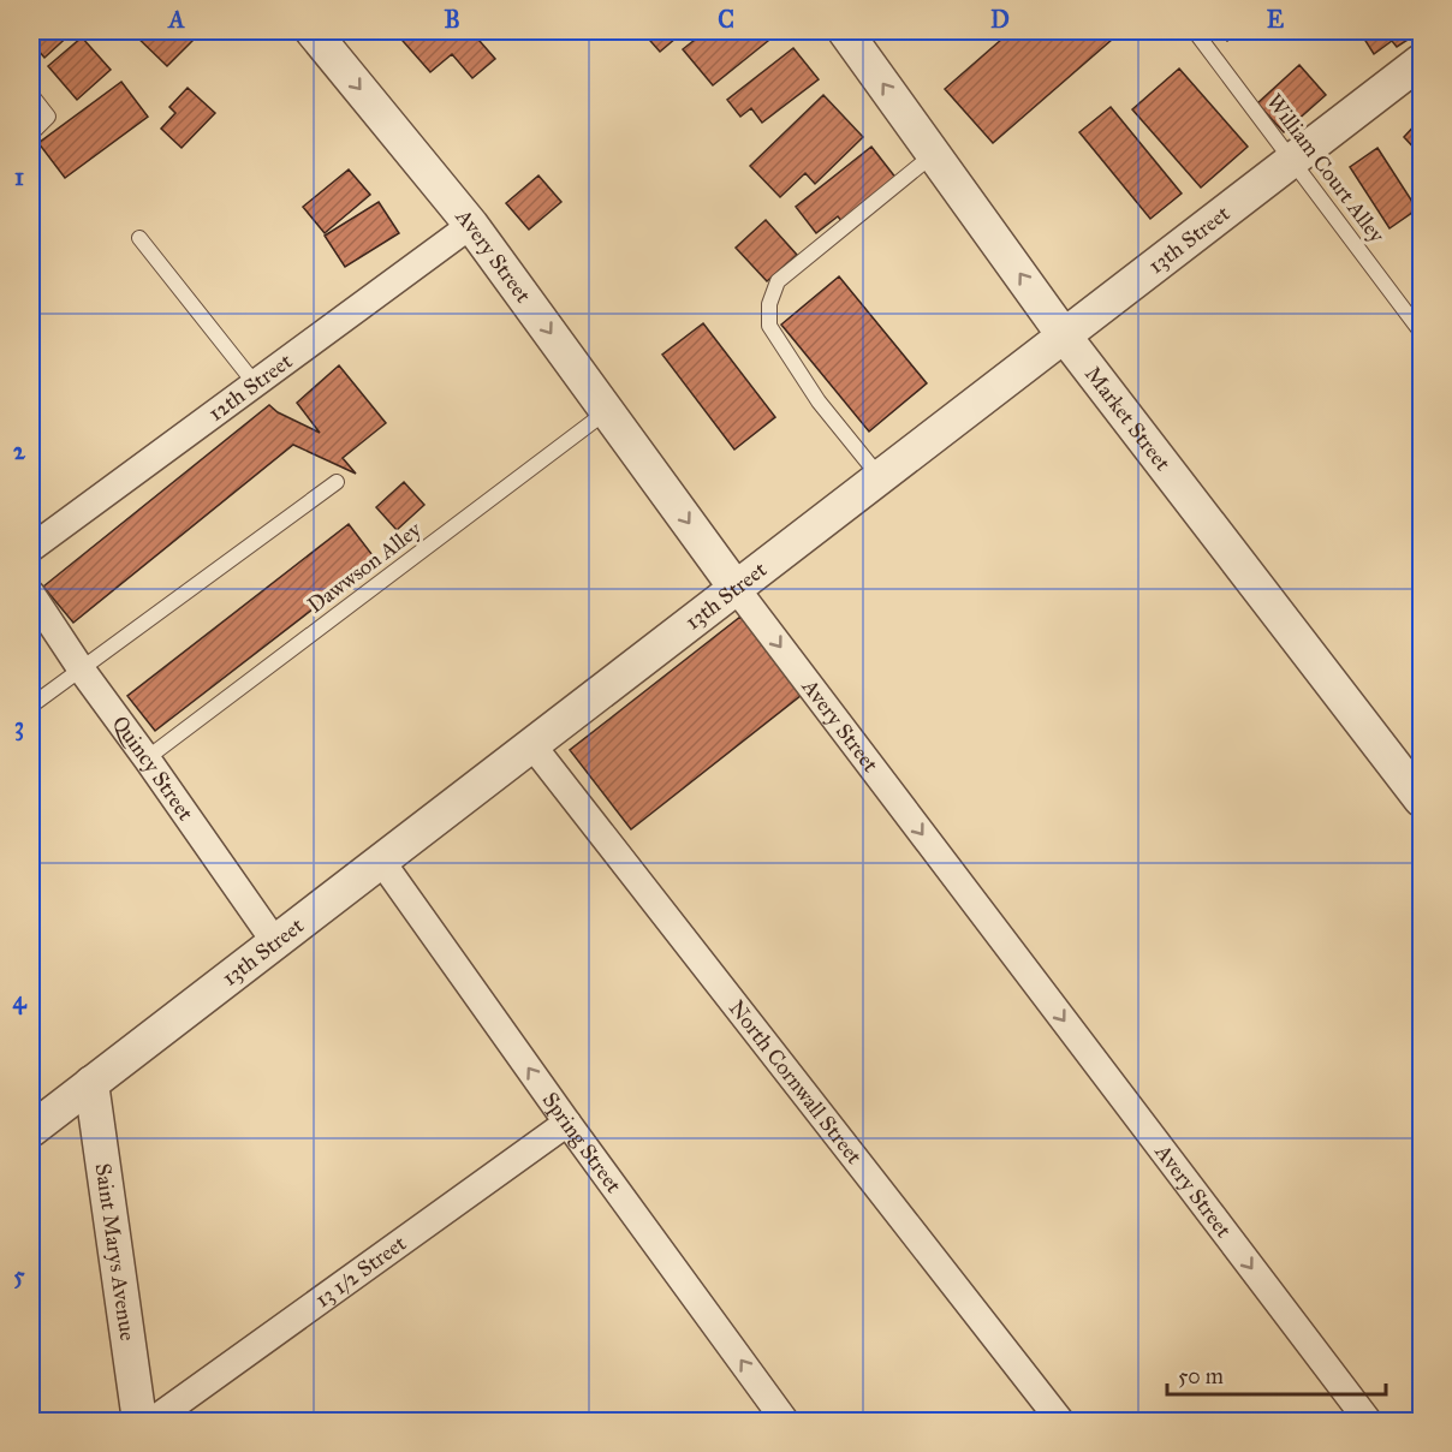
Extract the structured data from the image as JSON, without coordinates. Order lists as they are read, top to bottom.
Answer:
{
  "streets": {
    "street": [
      "13th Street",
      "Avery Street",
      "12th Street",
      "Market Street",
      "Quincy Street",
      "North Cornwall Street",
      "Spring Street",
      "Saint Marys Avenue",
      "13 1/2 Street"
    ],
    "lane": ["William Court Alley", "Dawwson Alley"]
  },
  "crossings": [
    ["William Court Alley", "13th Street"],
    ["13th Street", "Avery Street"],
    ["13th Street", "Market Street"],
    ["13th Street", "Quincy Street"],
    ["13th Street", "North Cornwall Street"],
    ["13th Street", "Spring Street"],
    ["13th Street", "Saint Marys Avenue"],
    ["Avery Street", "12th Street"],
    ["Avery Street", "Dawwson Alley"],
    ["Dawwson Alley", "Quincy Street"],
    ["Spring Street", "13 1/2 Street"]
  ],
  "one_way": ["Avery Street", "Market Street", "Spring Street"],
  "scale_bar": "50 m",
  "grid": {
    "columns": [
      "A",
      "B",
      "C",
      "D",
      "E"
    ],
    "rows": [
      "1",
      "2",
      "3",
      "4",
      "5"
    ]
  }
}
